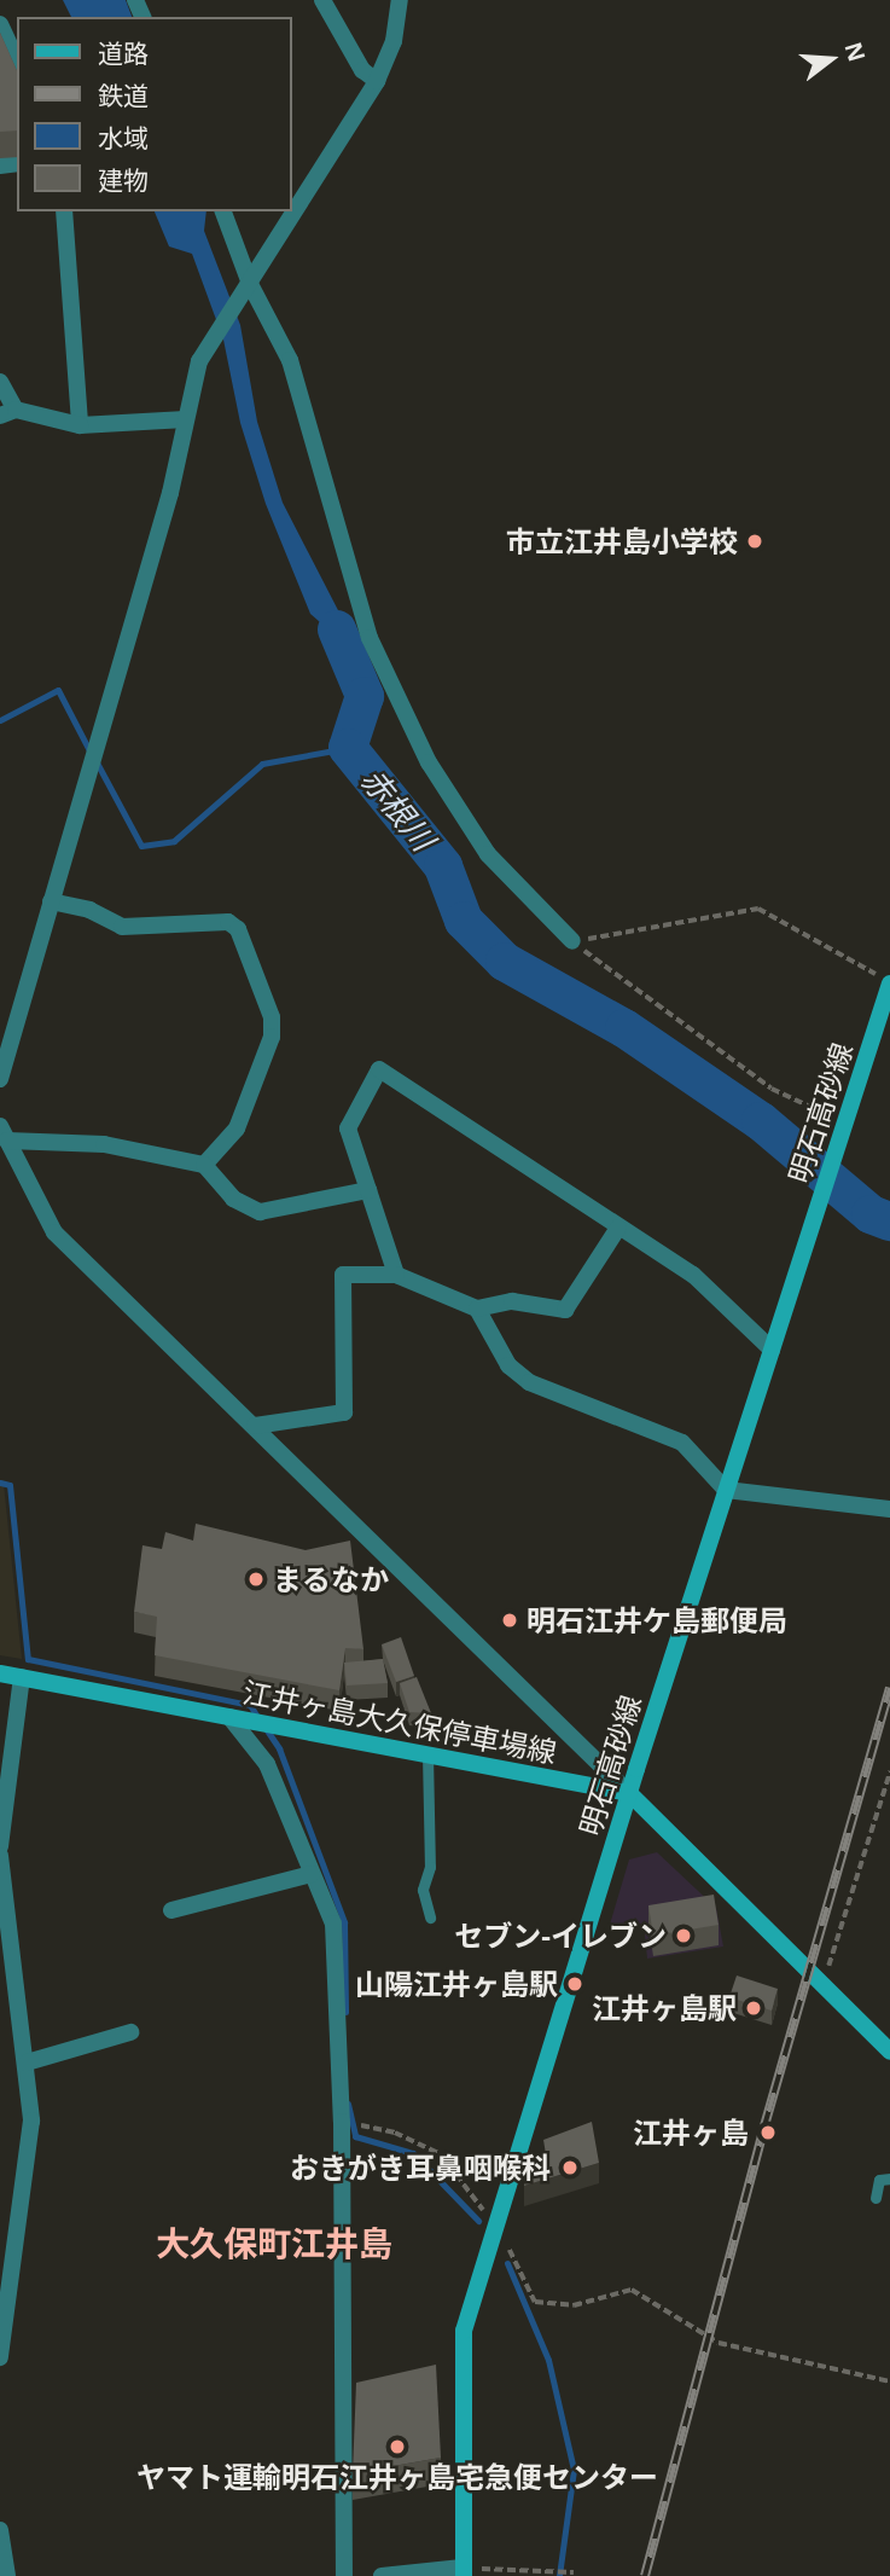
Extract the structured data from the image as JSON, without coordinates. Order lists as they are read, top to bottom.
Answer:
{
  "streets": {
    "main road": ["明石高砂線", "江井ヶ島大久保停車場線"]
  },
  "crossings": [
    ["明石高砂線", "江井ヶ島大久保停車場線"]
  ],
  "districts": ["大久保町江井島"],
  "water": ["赤根川"],
  "places": [
    "市立江井島小学校",
    "まるなか",
    "明石江井ケ島郵便局",
    "セブン-イレブン",
    "山陽江井ヶ島駅",
    "江井ヶ島駅",
    "江井ヶ島",
    "おきがき耳鼻咽喉科",
    "ヤマト運輸明石江井ヶ島宅急便センター"
  ],
  "legend": [
    "道路",
    "鉄道",
    "水域",
    "建物"
  ],
  "north": "right"
}
